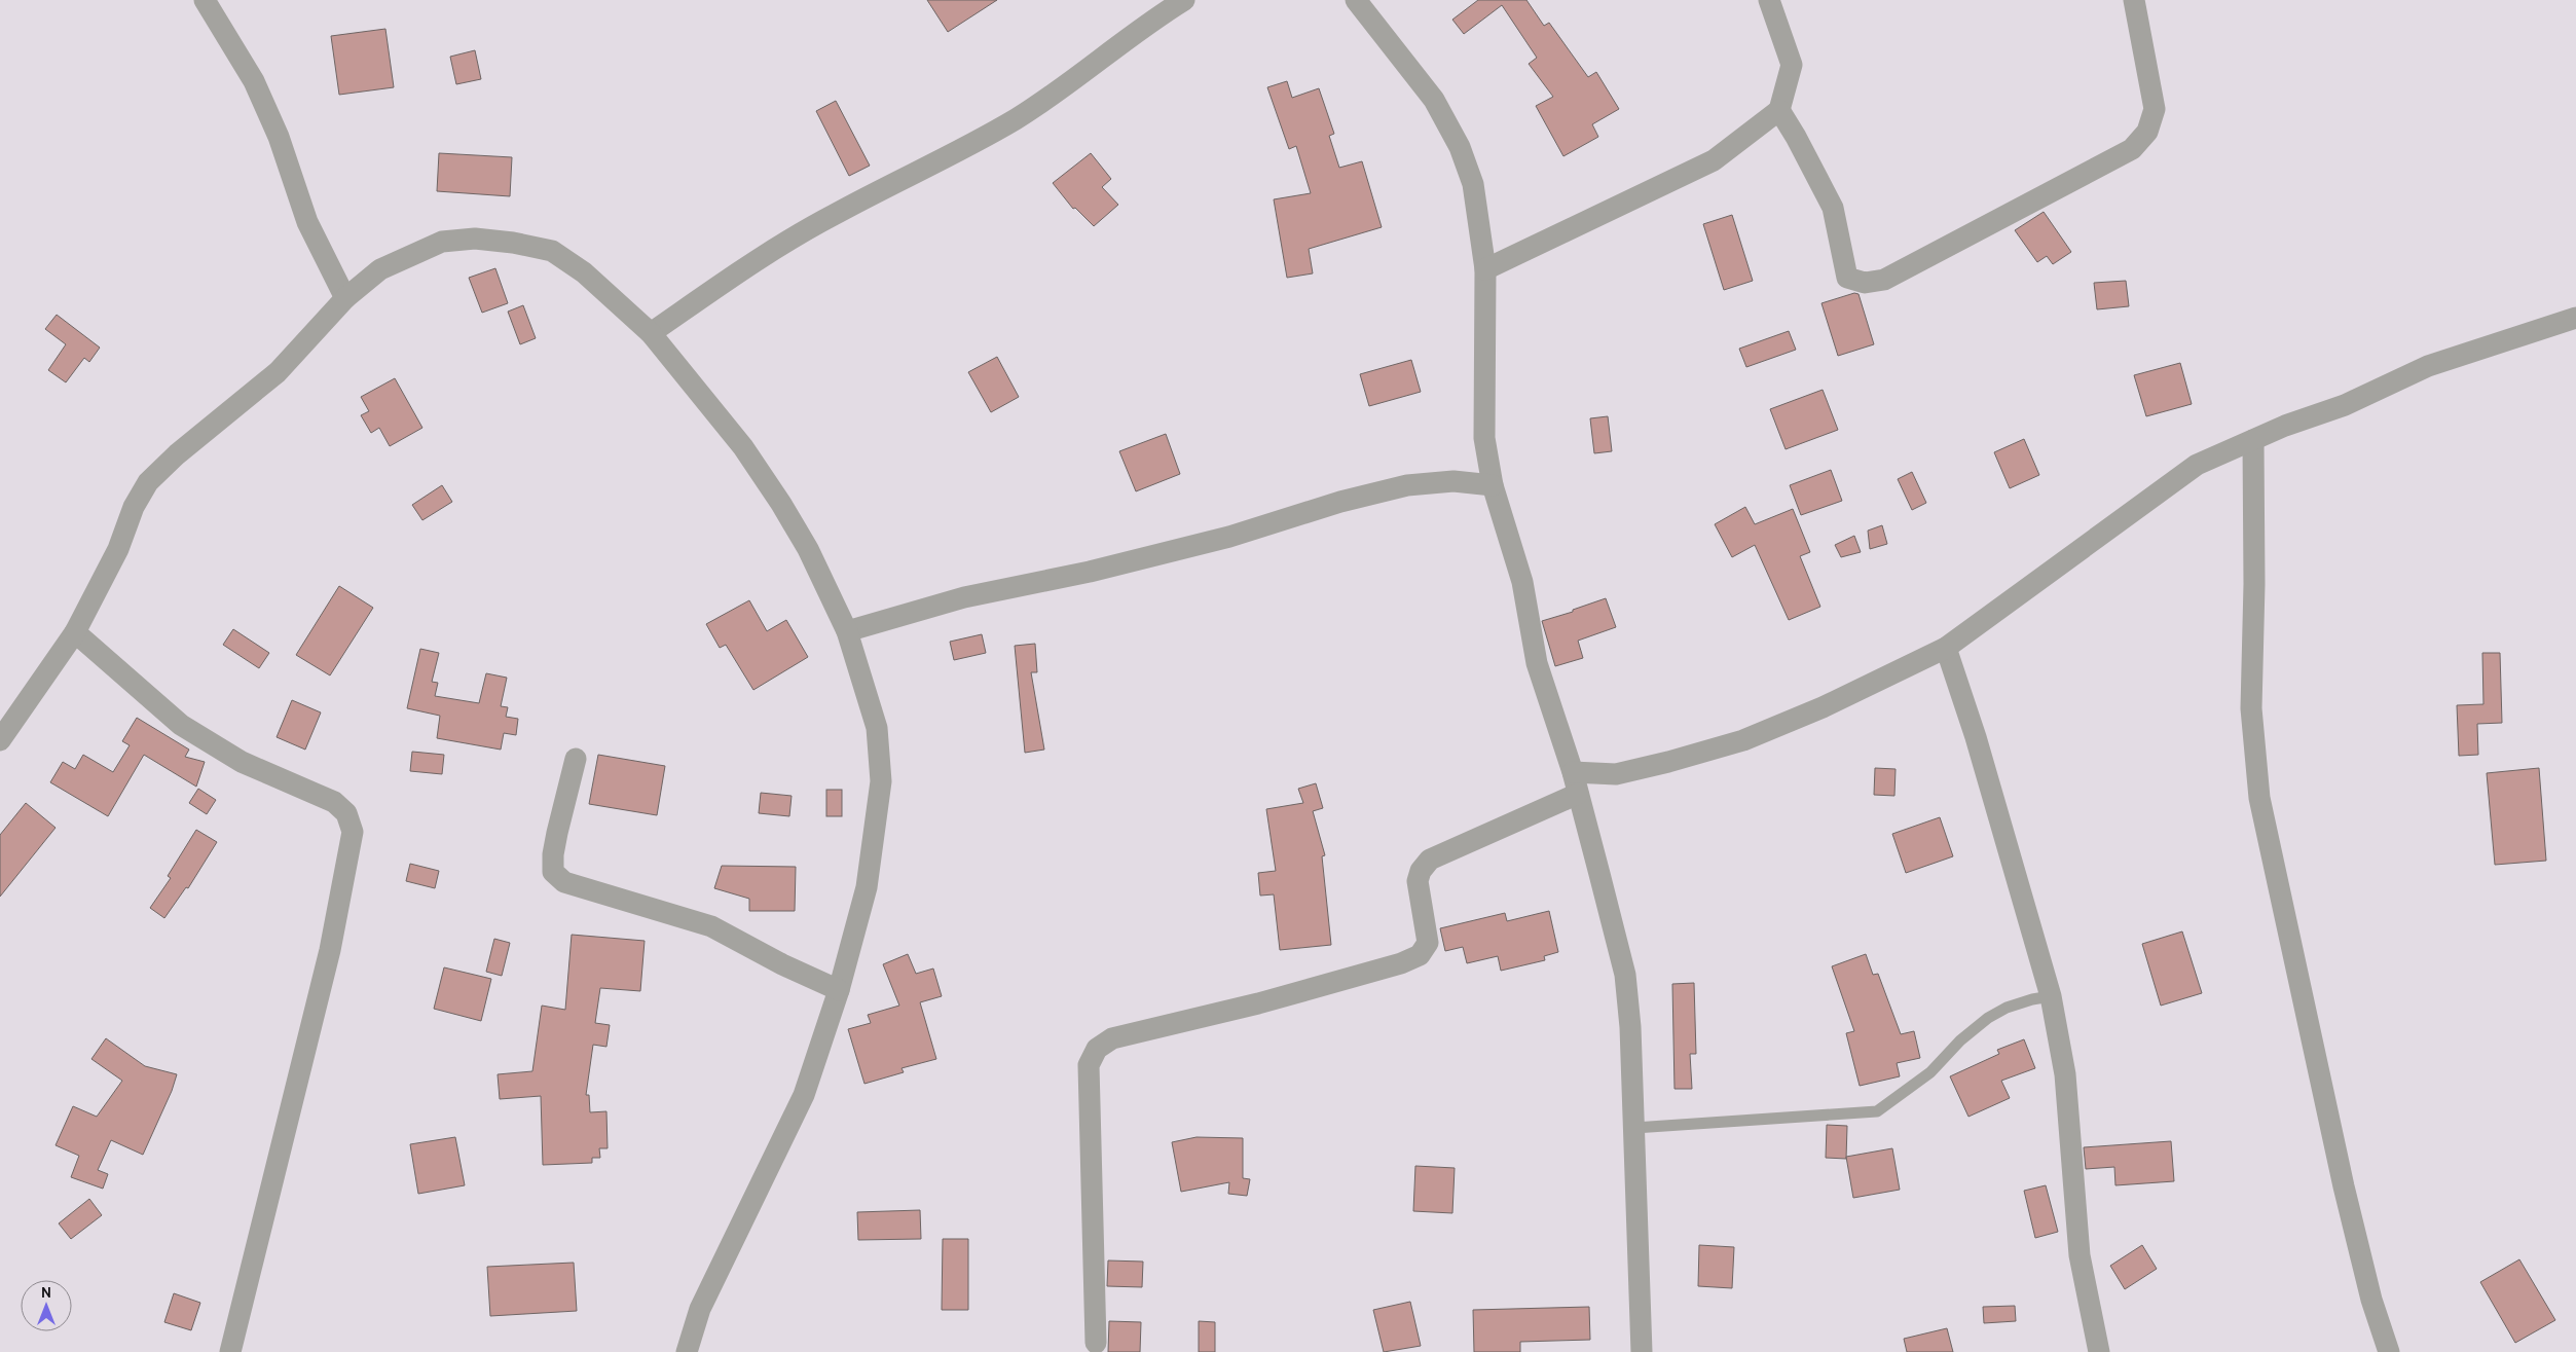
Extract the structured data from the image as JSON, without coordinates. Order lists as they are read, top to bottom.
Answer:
{
  "north": "top"
}
